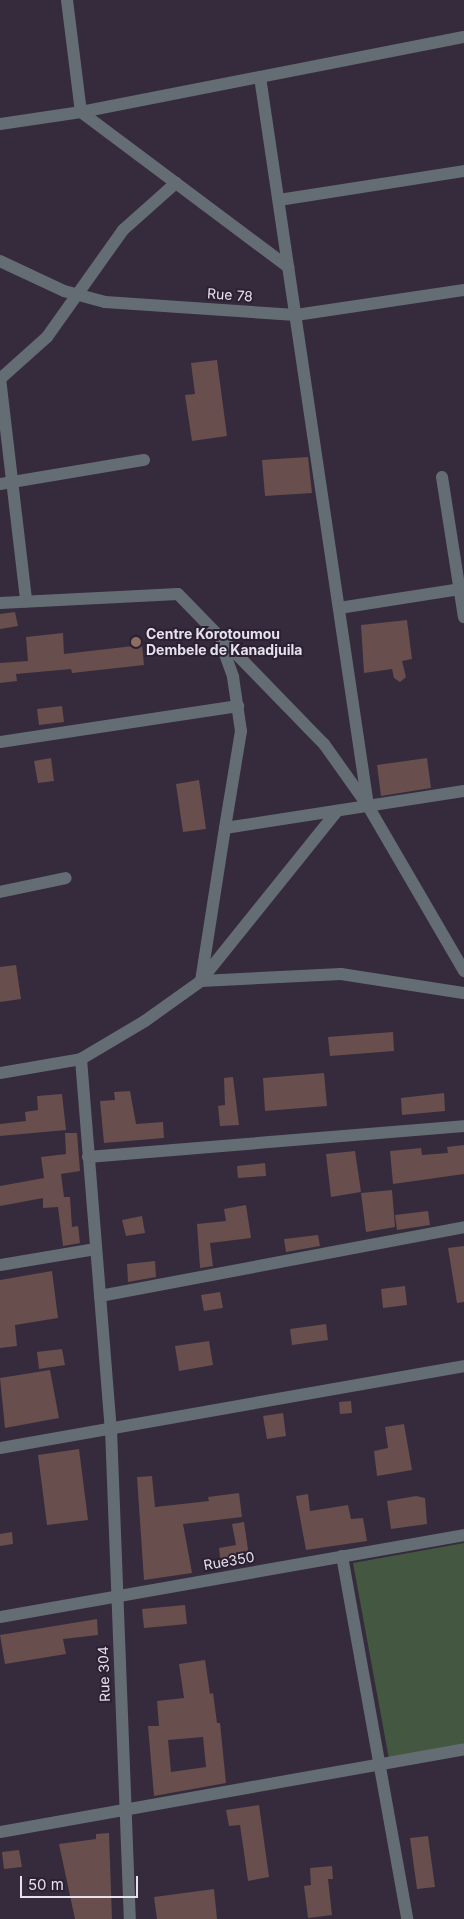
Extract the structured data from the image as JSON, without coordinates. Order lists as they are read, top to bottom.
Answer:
{
  "streets": {
    "street": ["Rue 78", "Rue350", "Rue 304"]
  },
  "crossings": [
    ["Rue350", "Rue 304"]
  ],
  "places": ["Centre Korotoumou Dembele de Kanadjuila"],
  "scale_bar": "50 m"
}
